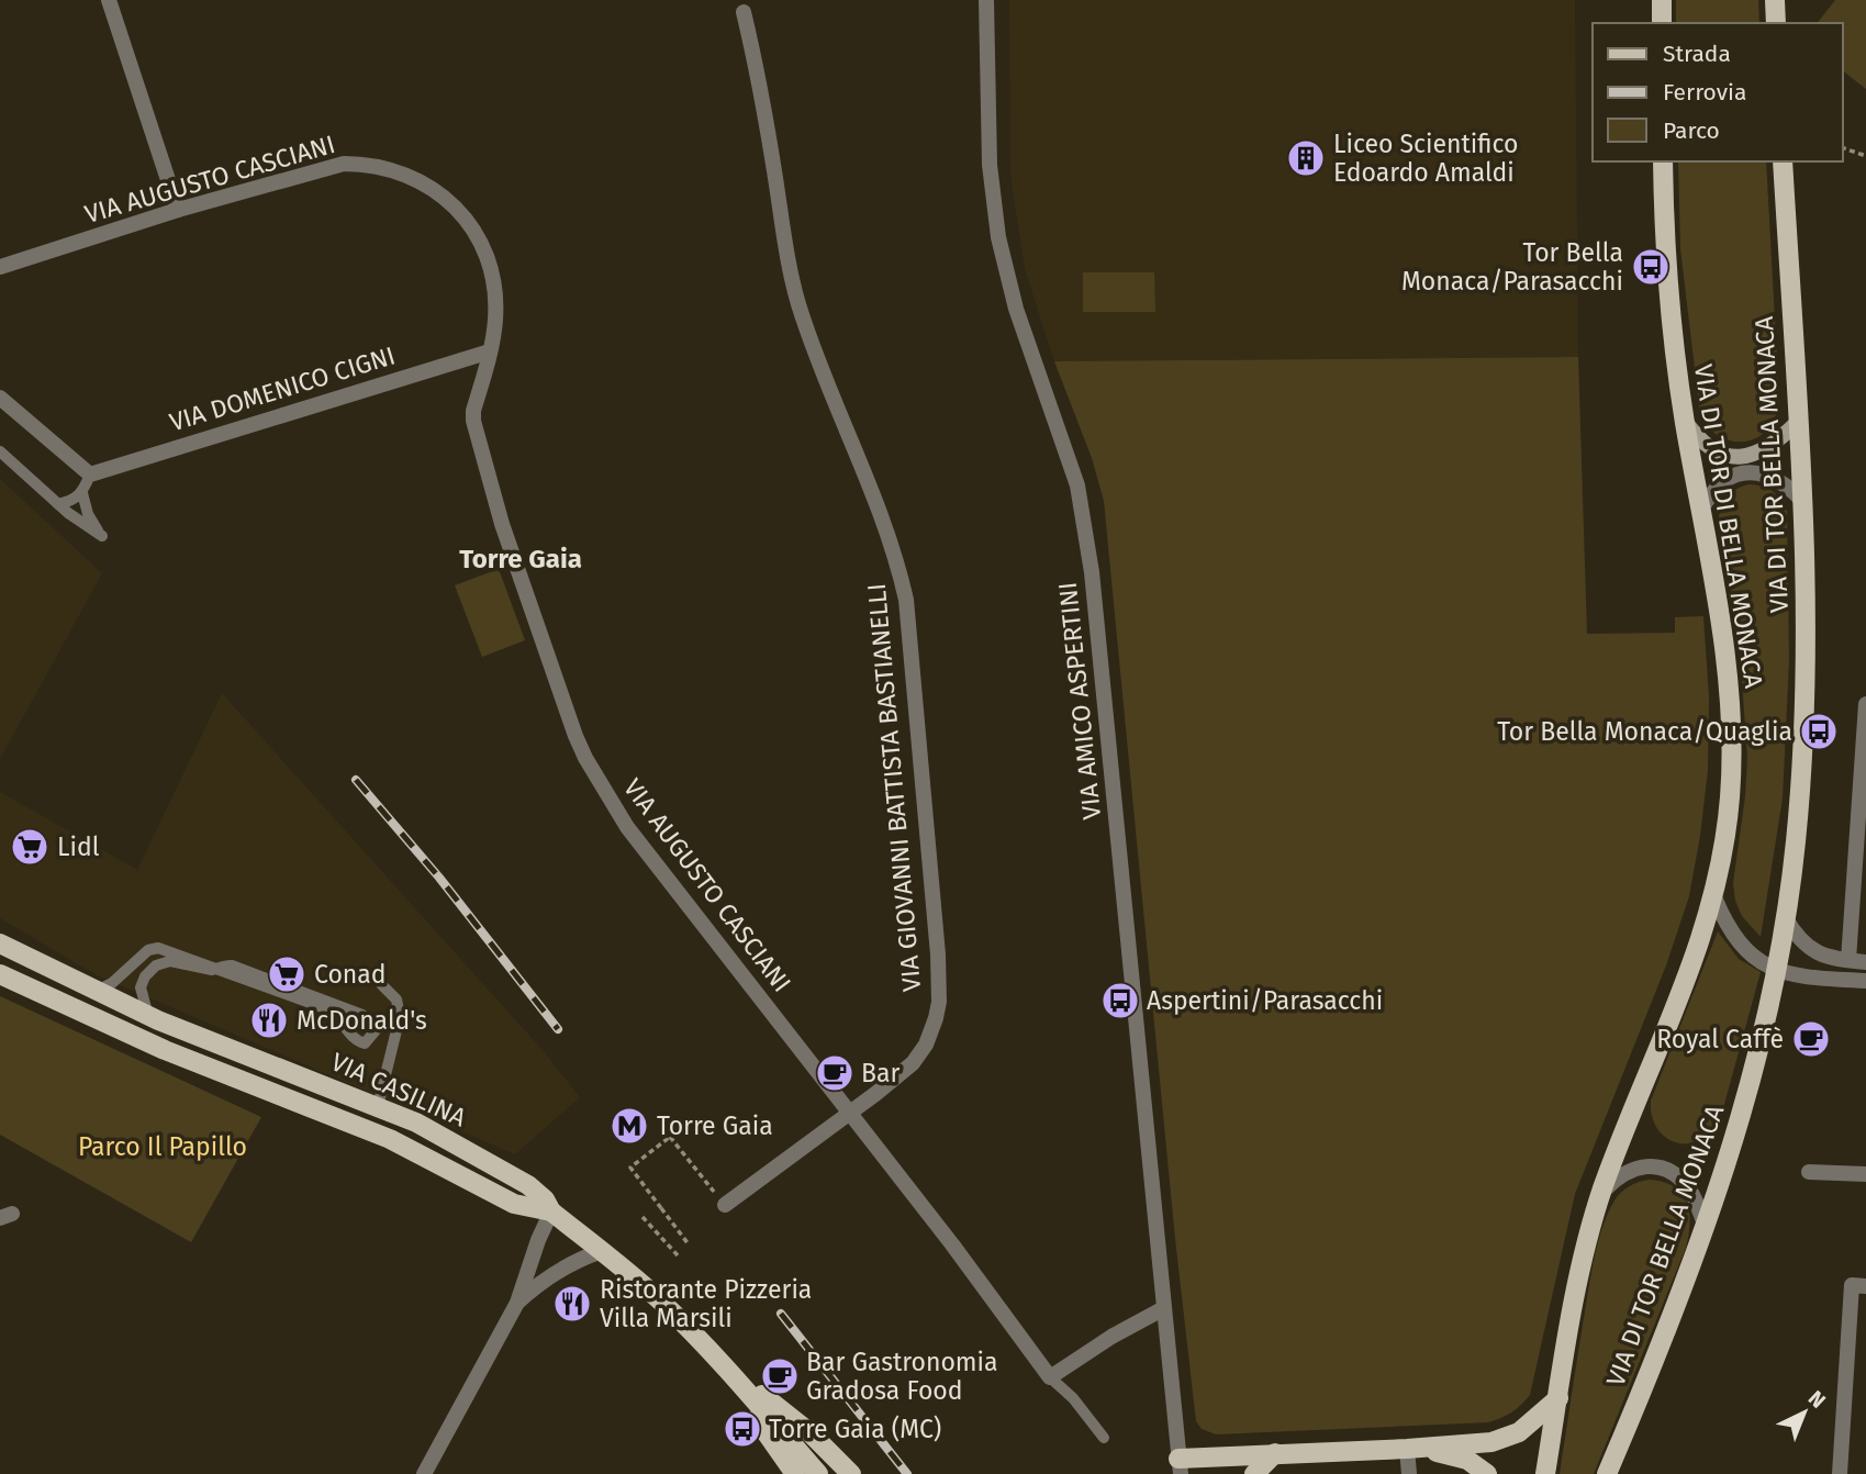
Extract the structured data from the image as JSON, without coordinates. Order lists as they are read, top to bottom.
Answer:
{
  "streets": {
    "main road": ["VIA DI TOR BELLA MONACA", "VIA DI TOR DI BELLA MONACA", "VIA CASILINA"],
    "street": [
      "VIA AUGUSTO CASCIANI",
      "VIA DOMENICO CIGNI",
      "VIA AMICO ASPERTINI",
      "VIA GIOVANNI BATTISTA BASTIANELLI"
    ]
  },
  "crossings": [
    ["VIA AUGUSTO CASCIANI", "VIA DOMENICO CIGNI"],
    ["VIA AUGUSTO CASCIANI", "VIA GIOVANNI BATTISTA BASTIANELLI"]
  ],
  "districts": ["Torre Gaia"],
  "parks": ["Parco Il Papillo"],
  "places": {
    "building": ["Liceo Scientifico Edoardo Amaldi"],
    "bus stop": [
      "Tor Bella Monaca/Parasacchi",
      "Tor Bella Monaca/Quaglia",
      "Aspertini/Parasacchi",
      "Torre Gaia (MC)"
    ],
    "supermarket": ["Lidl", "Conad"],
    "restaurant": ["McDonald's", "Ristorante Pizzeria Villa Marsili"],
    "cafe": ["Royal Caffè", "Bar", "Bar Gastronomia Gradosa Food"],
    "metro station": ["Torre Gaia"]
  },
  "legend": ["Strada", "Ferrovia", "Parco"],
  "north": "top right"
}
